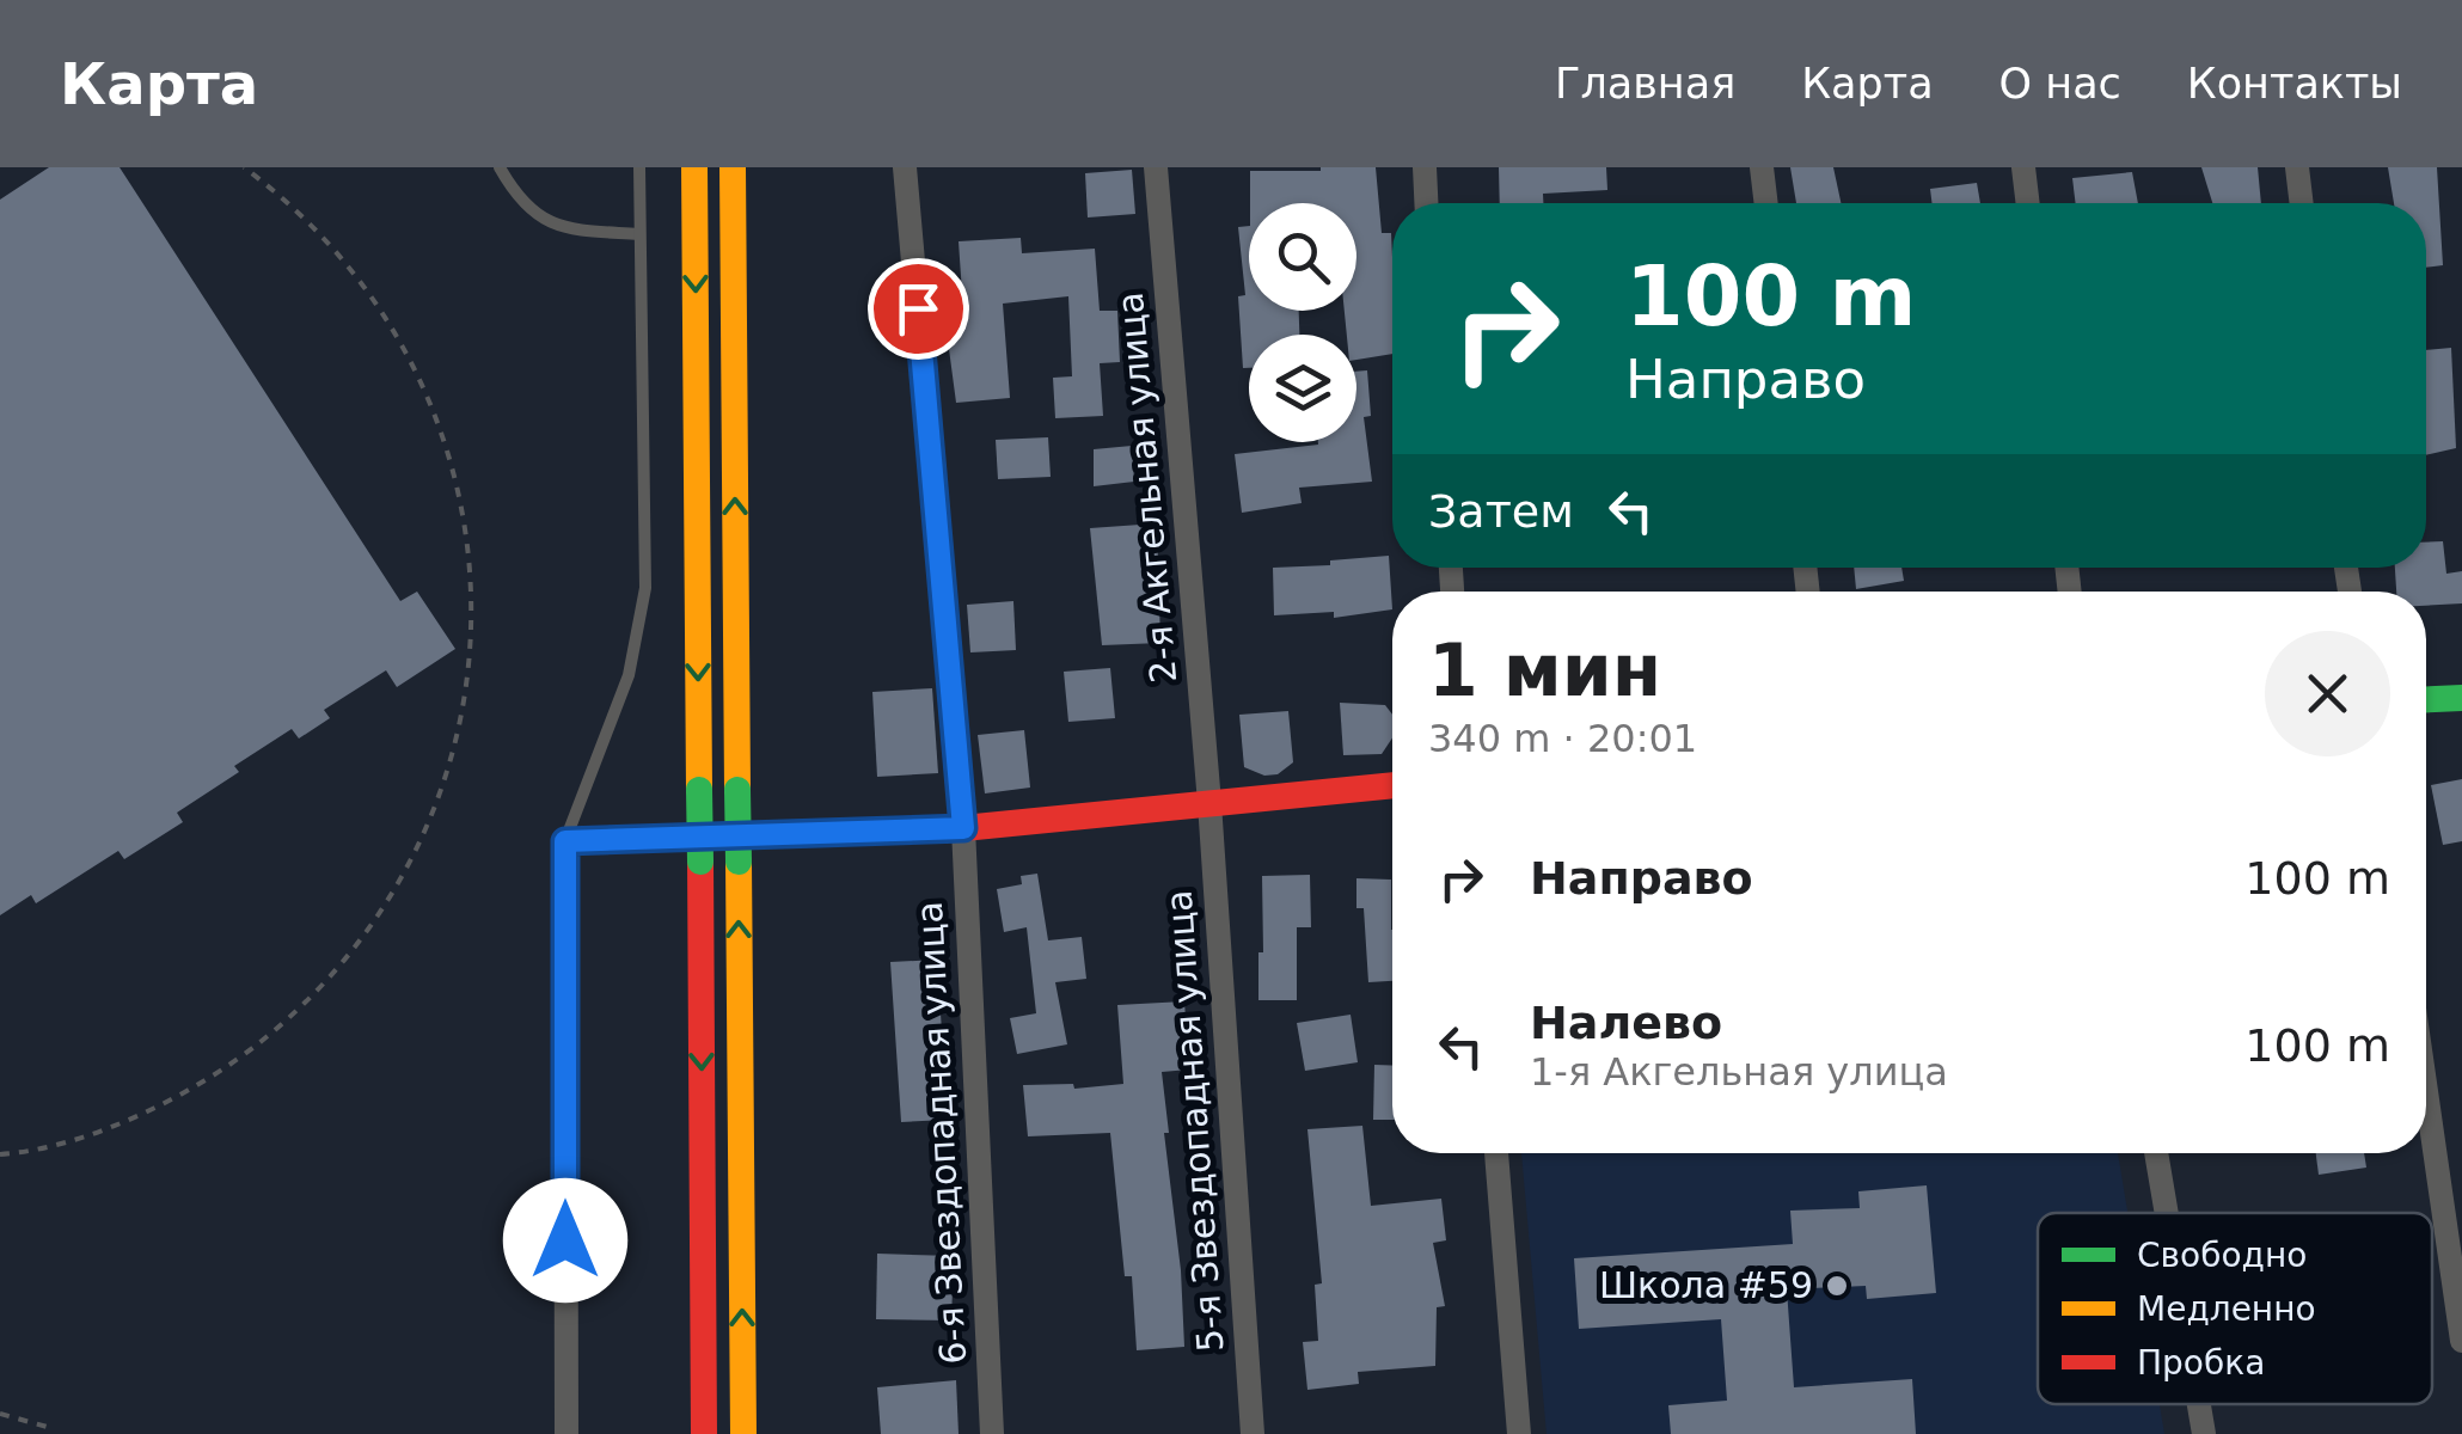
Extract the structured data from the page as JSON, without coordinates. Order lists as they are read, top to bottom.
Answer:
{
  "streets": {
    "street": ["2-я Акгельная улица", "5-я Звездопадная улица", "6-я Звездопадная улица"]
  },
  "crossings": [
    ["2-я Акгельная улица", "5-я Звездопадная улица"]
  ],
  "places": ["Школа #59"],
  "legend": ["Свободно", "Медленно", "Пробка"],
  "page": {
    "header": "Карта",
    "nav": [
      "Главная",
      "Карта",
      "О нас",
      "Контакты"
    ],
    "turn": ["100 m", "Направо"],
    "then": "Затем",
    "heading": ["1 мин", "340 m · 20:01"],
    "list": [
      {
        "name": "Направо",
        "value": "100 m"
      },
      {
        "name": "Налево",
        "note": "1-я Акгельная улица",
        "value": "100 m"
      }
    ]
  }
}
